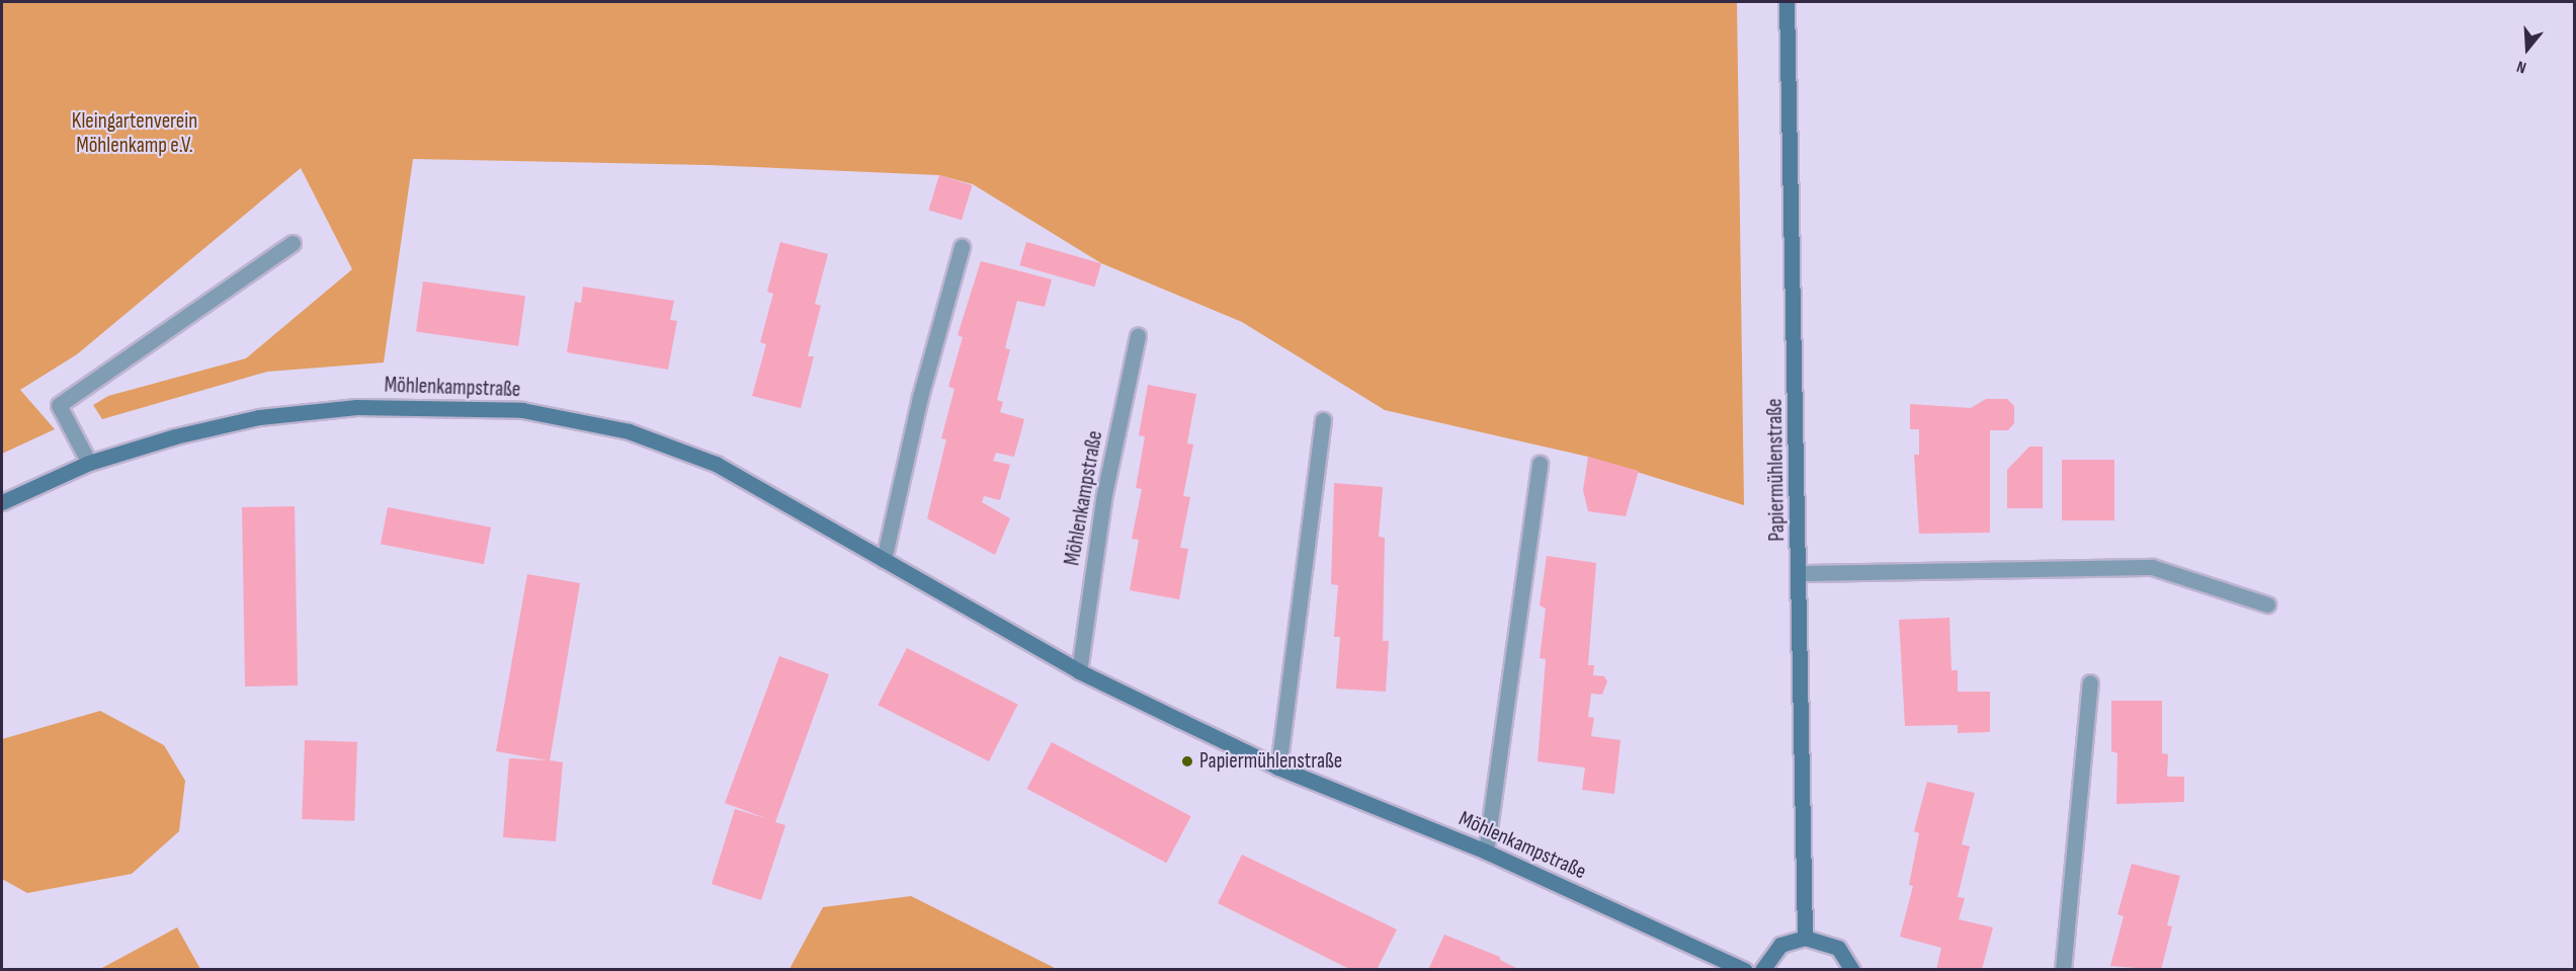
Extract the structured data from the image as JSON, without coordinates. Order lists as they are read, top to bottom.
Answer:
{
  "streets": {
    "street": ["Möhlenkampstraße", "Papiermühlenstraße"]
  },
  "parks": ["Kleingartenverein Möhlenkamp e.V."],
  "places": ["Papiermühlenstraße"],
  "north": "bottom"
}
